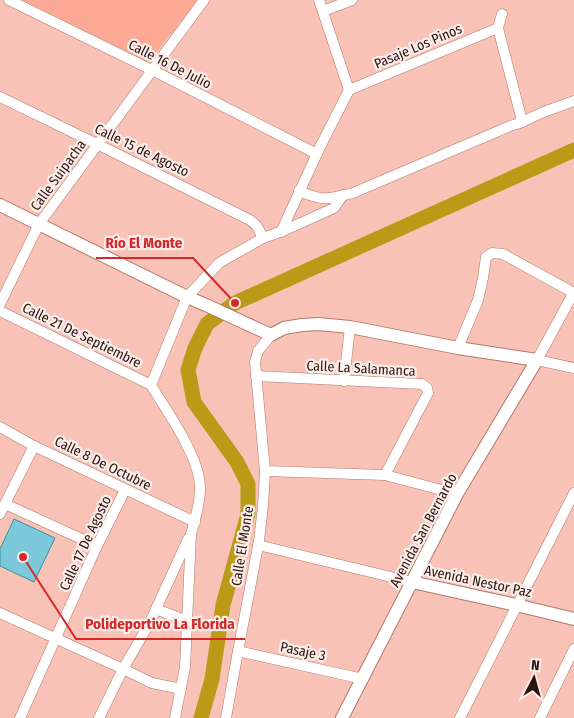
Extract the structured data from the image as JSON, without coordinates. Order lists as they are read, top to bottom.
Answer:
{
  "streets": {
    "street": [
      "Pasaje Los Pinos",
      "Calle 16 De Julio",
      "Calle 15 de Agosto",
      "Calle Suipacha",
      "Calle 21 De Septiembre",
      "Calle La Salamanca",
      "Calle 8 De Octubre",
      "Avenida San Bernardo",
      "Calle 17 De Agosto",
      "Calle El Monte",
      "Avenida Nestor Paz",
      "Pasaje 3"
    ]
  },
  "crossings": [
    ["Calle 16 De Julio", "Calle Suipacha"],
    ["Calle 15 de Agosto", "Calle Suipacha"],
    ["Calle La Salamanca", "Calle El Monte"],
    ["Calle 8 De Octubre", "Calle 17 De Agosto"],
    ["Avenida San Bernardo", "Avenida Nestor Paz"],
    ["Avenida San Bernardo", "Pasaje 3"],
    ["Calle El Monte", "Avenida Nestor Paz"],
    ["Calle El Monte", "Pasaje 3"]
  ],
  "places": ["Río El Monte", "Polideportivo La Florida"],
  "north": "top"
}
